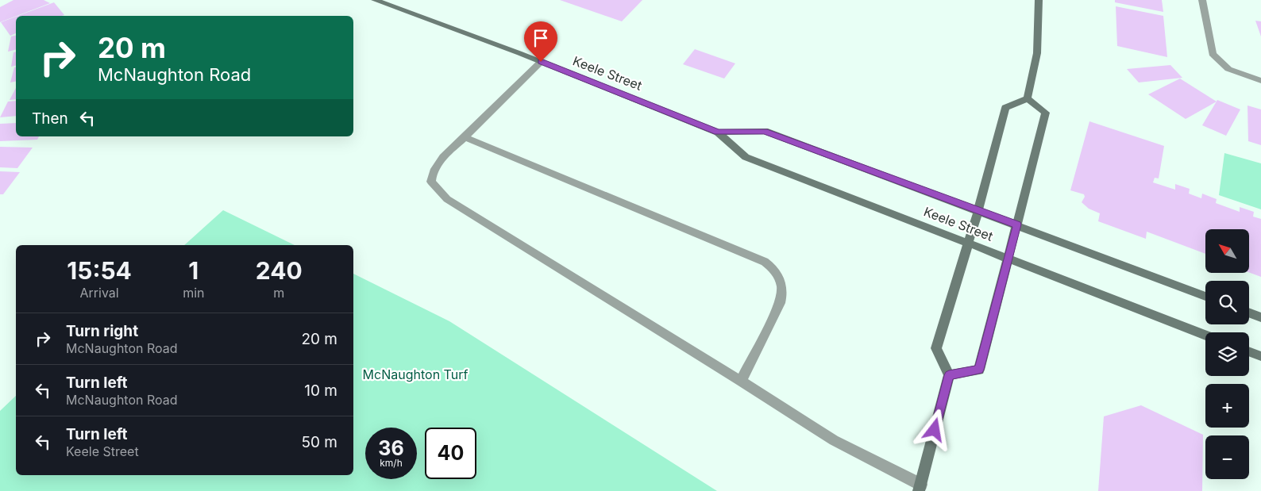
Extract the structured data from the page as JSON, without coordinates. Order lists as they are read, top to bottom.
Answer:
{
  "streets": {
    "main road": ["Keele Street"]
  },
  "parks": ["McNaughton Turf"],
  "north": "top left",
  "page": {
    "turn": ["20 m", "McNaughton Road"],
    "then": "Then",
    "map_buttons": ["+", "−"],
    "eta": [
      "15:54",
      "Arrival",
      "1",
      "min",
      "240",
      "m"
    ],
    "list": [
      {
        "name": "Turn right",
        "note": "McNaughton Road",
        "value": "20 m"
      },
      {
        "name": "Turn left",
        "note": "McNaughton Road",
        "value": "10 m"
      },
      {
        "name": "Turn left",
        "note": "Keele Street",
        "value": "50 m"
      }
    ],
    "speed": "36 km/h",
    "limit": "40"
  }
}
